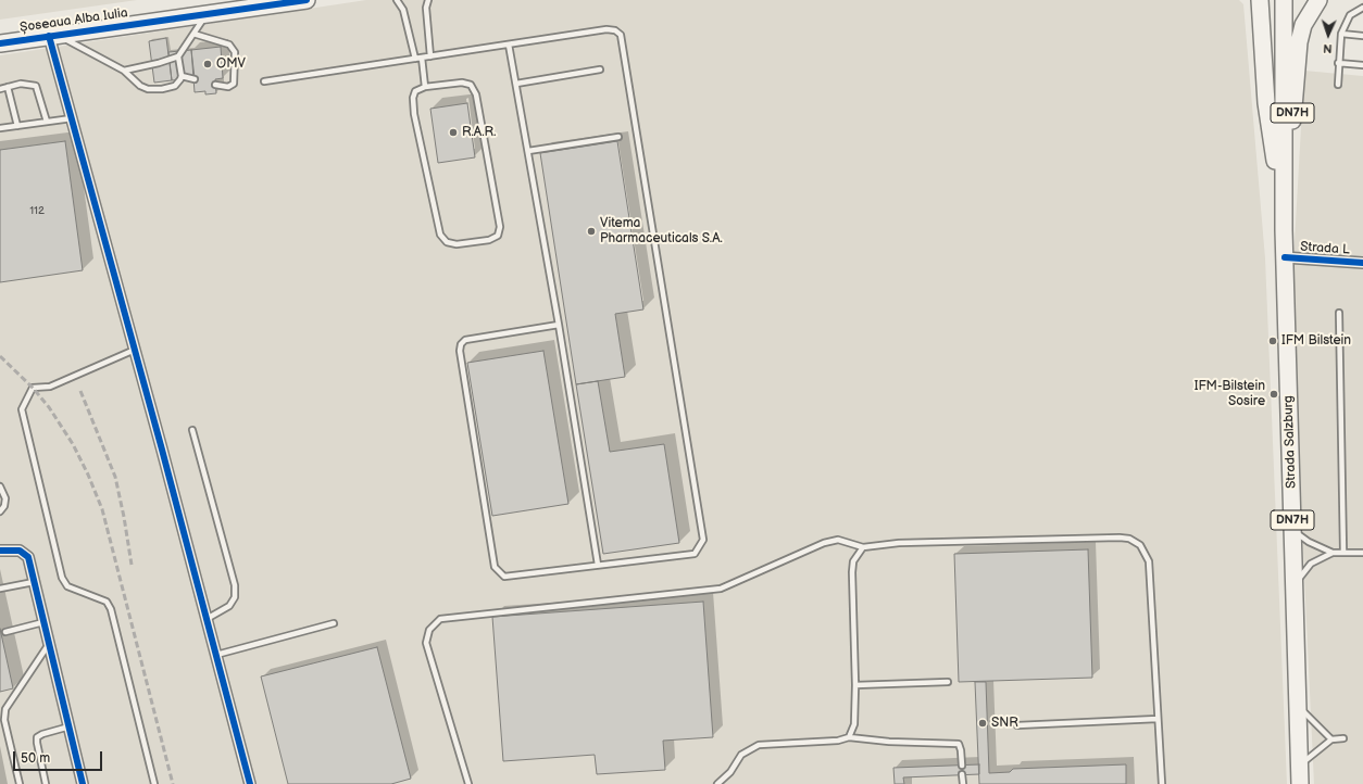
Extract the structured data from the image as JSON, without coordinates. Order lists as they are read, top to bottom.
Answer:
{
  "streets": {
    "main road": ["Șoseaua Alba Iulia", "DN7H", "Strada Salzburg"],
    "street": ["Strada L"]
  },
  "crossings": [
    ["DN7H", "Strada Salzburg"],
    ["Strada L", "Strada Salzburg"]
  ],
  "places": [
    "OMV",
    "R.A.R.",
    "Vitema Pharmaceuticals S.A.",
    "IFM Bilstein",
    "IFM-Bilstein Sosire",
    "SNR"
  ],
  "house_numbers": ["112"],
  "scale_bar": "50 m",
  "north": "bottom"
}
